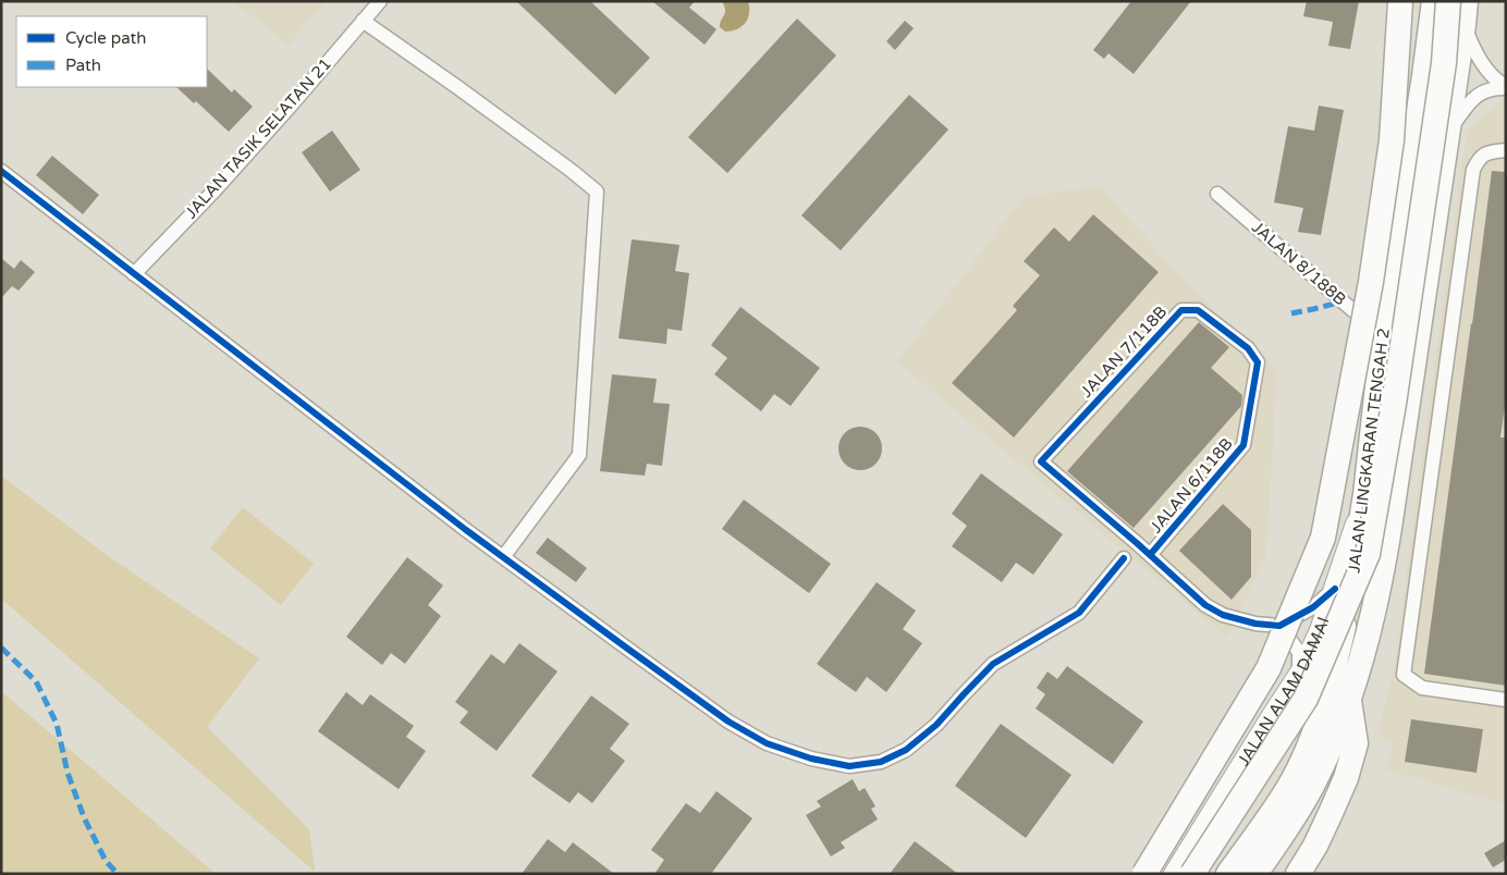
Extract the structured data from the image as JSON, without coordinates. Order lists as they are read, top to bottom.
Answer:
{
  "streets": {
    "highway": ["JALAN LINGKARAN TENGAH 2"],
    "main road": ["JALAN ALAM DAMAI"],
    "street": [
      "JALAN TASIK SELATAN 21",
      "JALAN 8/188B",
      "JALAN 7/118B",
      "JALAN 6/118B"
    ]
  },
  "crossings": [
    ["JALAN 8/188B", "JALAN LINGKARAN TENGAH 2"],
    ["JALAN 7/118B", "JALAN 6/118B"],
    ["JALAN LINGKARAN TENGAH 2", "JALAN ALAM DAMAI"]
  ],
  "legend": ["Cycle path", "Path"]
}
